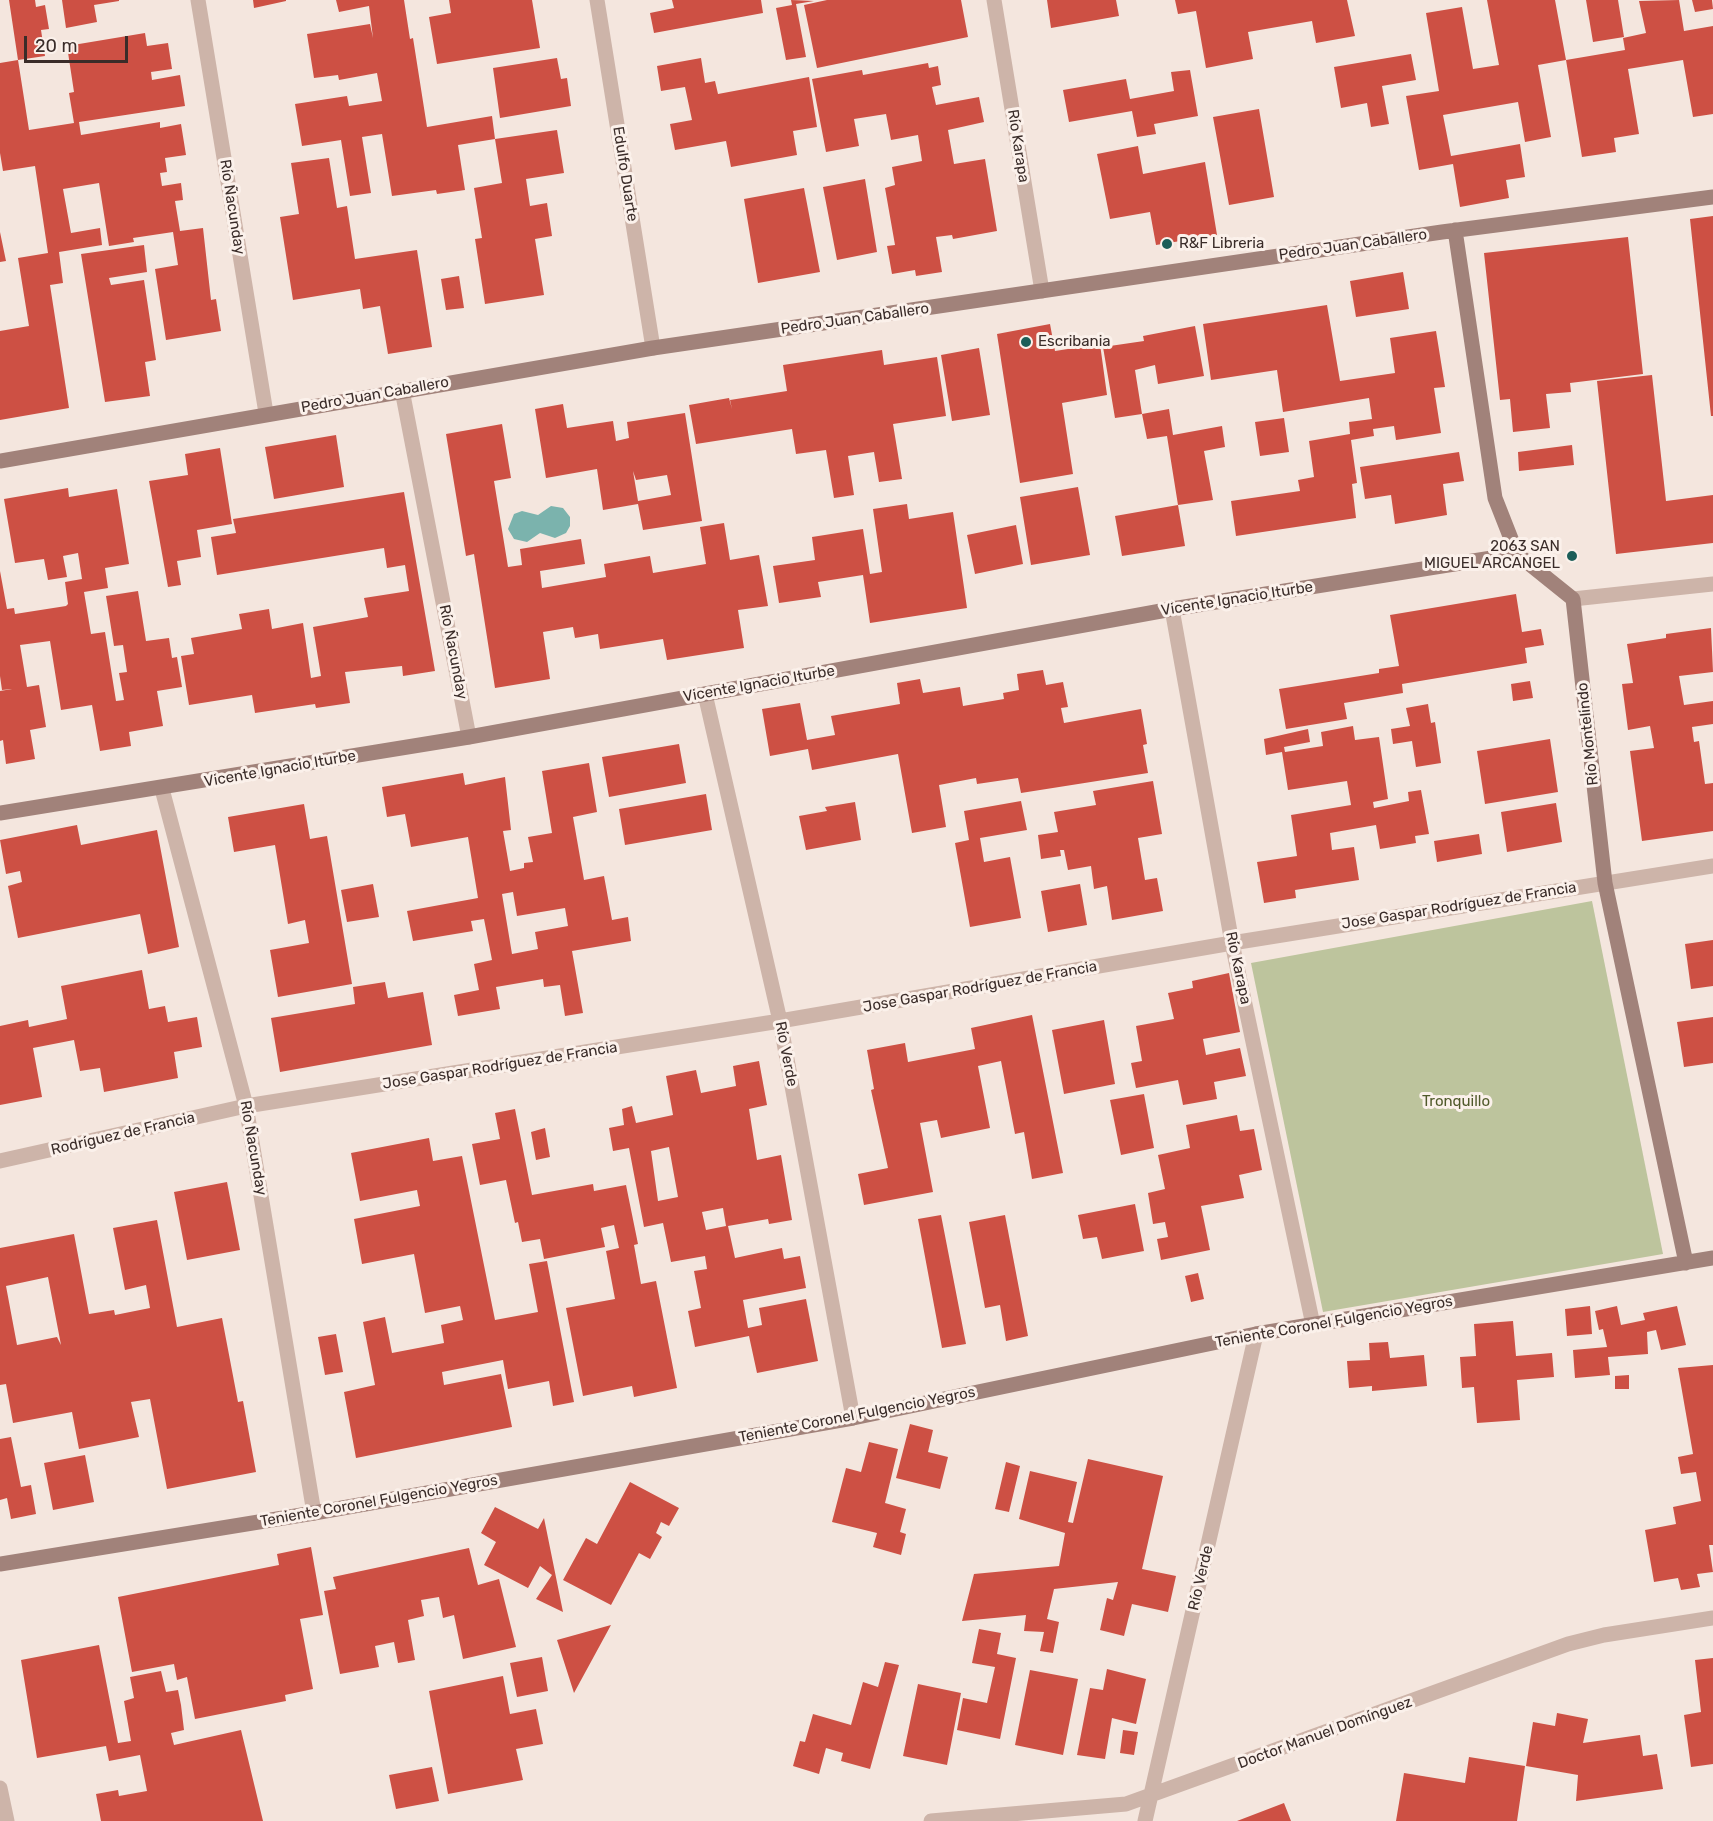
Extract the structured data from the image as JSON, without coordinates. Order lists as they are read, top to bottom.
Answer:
{
  "streets": {
    "street": [
      "Río Karapa",
      "Edulfo Duarte",
      "Río Ñacunday",
      "Pedro Juan Caballero",
      "Vicente Ignacio Iturbe",
      "Río Montelindo",
      "Jose Gaspar Rodríguez de Francia",
      "Río Verde",
      "Rodríguez de Francia",
      "Teniente Coronel Fulgencio Yegros",
      "Doctor Manuel Domínguez"
    ]
  },
  "crossings": [
    ["Río Karapa", "Pedro Juan Caballero"],
    ["Río Karapa", "Vicente Ignacio Iturbe"],
    ["Río Karapa", "Jose Gaspar Rodríguez de Francia"],
    ["Río Karapa", "Teniente Coronel Fulgencio Yegros"],
    ["Edulfo Duarte", "Pedro Juan Caballero"],
    ["Río Ñacunday", "Pedro Juan Caballero"],
    ["Río Ñacunday", "Vicente Ignacio Iturbe"],
    ["Río Ñacunday", "Jose Gaspar Rodríguez de Francia"],
    ["Río Ñacunday", "Rodríguez de Francia"],
    ["Río Ñacunday", "Teniente Coronel Fulgencio Yegros"],
    ["Vicente Ignacio Iturbe", "Río Verde"],
    ["Río Montelindo", "Jose Gaspar Rodríguez de Francia"],
    ["Río Montelindo", "Teniente Coronel Fulgencio Yegros"],
    ["Jose Gaspar Rodríguez de Francia", "Río Verde"],
    ["Jose Gaspar Rodríguez de Francia", "Rodríguez de Francia"],
    ["Río Verde", "Teniente Coronel Fulgencio Yegros"],
    ["Río Verde", "Doctor Manuel Domínguez"]
  ],
  "parks": ["Tronquillo"],
  "places": ["R&F Libreria", "Escribania", "2063 SAN MIGUEL ARCANGEL"],
  "scale_bar": "20 m"
}
